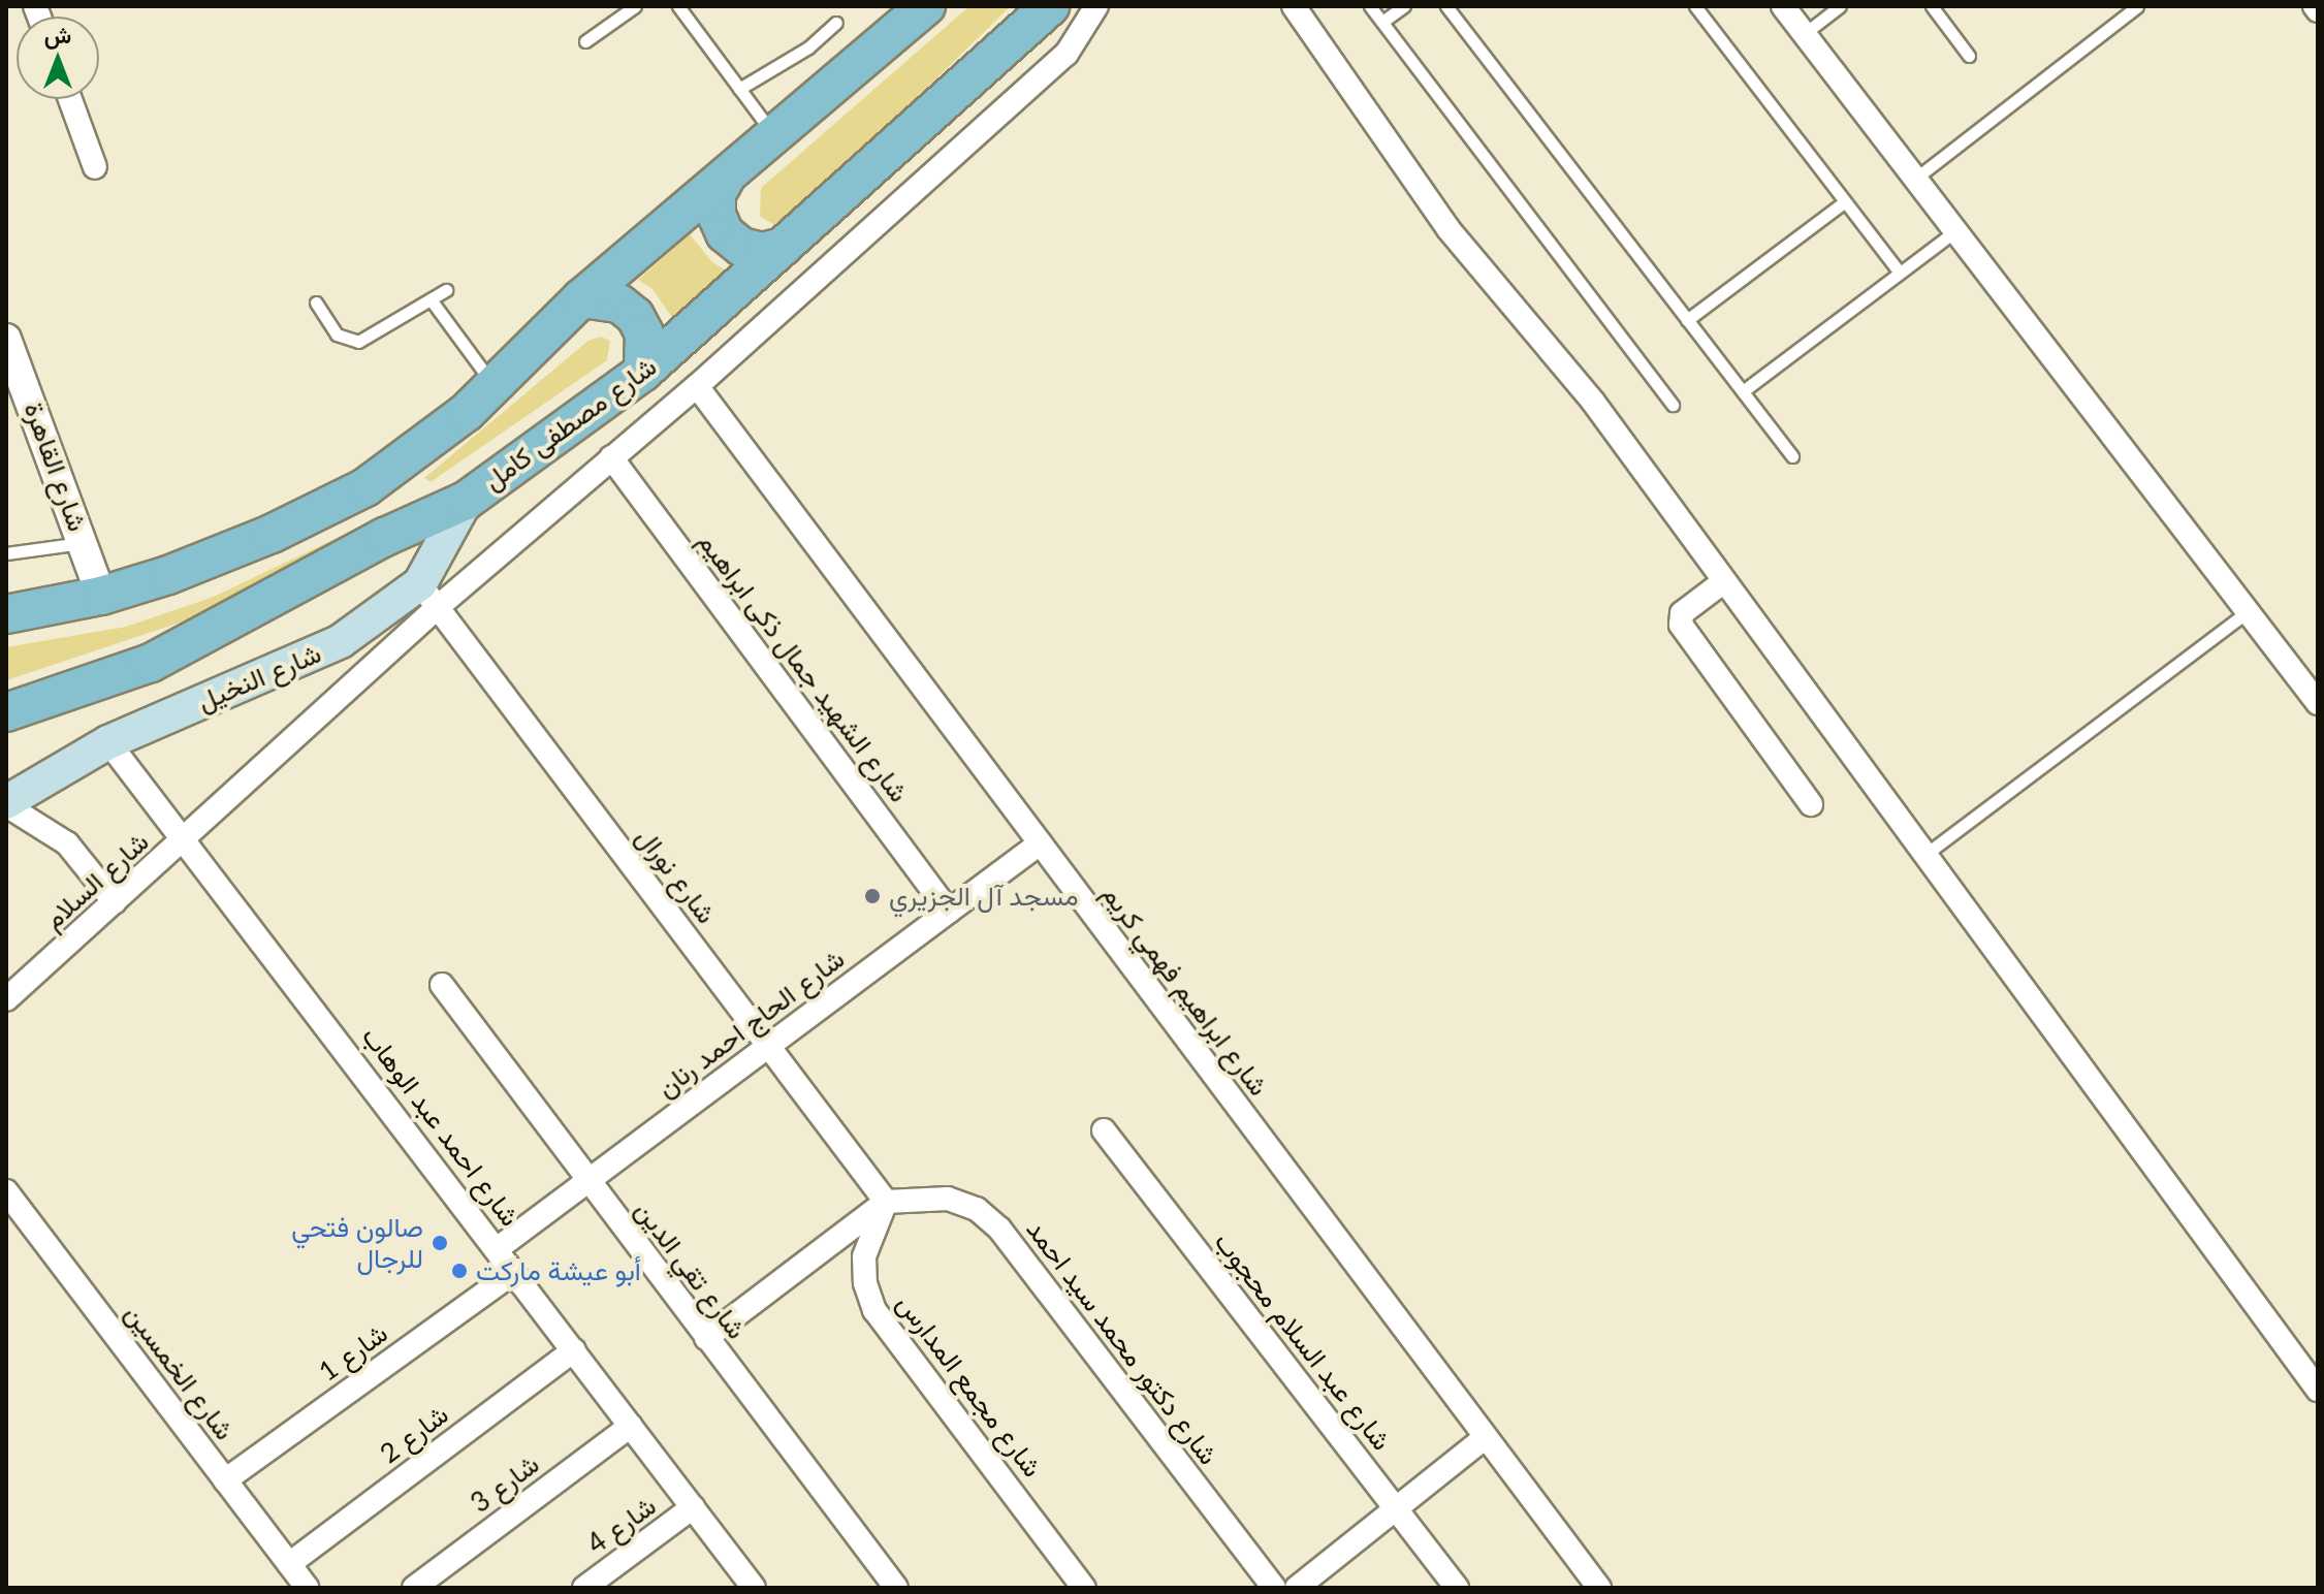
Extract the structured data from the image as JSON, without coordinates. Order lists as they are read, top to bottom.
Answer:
{
  "streets": {
    "main road": ["شارع مصطفى كامل", "شارع النخيل"],
    "street": [
      "شارع القاهرة",
      "شارع الشهيد جمال ذكى ابراهيم",
      "شارع نورال",
      "شارع السلام",
      "شارع ابراهيم فهمي كريم",
      "شارع الحاج احمد رنان",
      "شارع احمد عبد الوهاب",
      "شارع تقي الدين",
      "شارع عبد السلام محجوب",
      "شارع دكتور محمد سيد احمد",
      "شارع 1",
      "شارع الخمسين",
      "شارع مجمع المدارس",
      "شارع 2",
      "شارع 3",
      "شارع 4"
    ]
  },
  "crossings": [
    ["شارع مصطفى كامل", "شارع النخيل"],
    ["شارع الشهيد جمال ذكى ابراهيم", "شارع السلام"],
    ["شارع الشهيد جمال ذكى ابراهيم", "شارع الحاج احمد رنان"],
    ["شارع النخيل", "شارع نورال"],
    ["شارع النخيل", "شارع السلام"],
    ["شارع النخيل", "شارع احمد عبد الوهاب"],
    ["شارع نورال", "شارع السلام"],
    ["شارع نورال", "شارع الحاج احمد رنان"],
    ["شارع نورال", "شارع دكتور محمد سيد احمد"],
    ["شارع نورال", "شارع مجمع المدارس"],
    ["شارع السلام", "شارع ابراهيم فهمي كريم"],
    ["شارع السلام", "شارع احمد عبد الوهاب"],
    ["شارع ابراهيم فهمي كريم", "شارع الحاج احمد رنان"],
    ["شارع الحاج احمد رنان", "شارع احمد عبد الوهاب"],
    ["شارع الحاج احمد رنان", "شارع تقي الدين"],
    ["شارع احمد عبد الوهاب", "شارع 1"],
    ["شارع احمد عبد الوهاب", "شارع 2"],
    ["شارع احمد عبد الوهاب", "شارع 3"],
    ["شارع احمد عبد الوهاب", "شارع 4"],
    ["شارع دكتور محمد سيد احمد", "شارع مجمع المدارس"],
    ["شارع 1", "شارع الخمسين"],
    ["شارع الخمسين", "شارع 2"]
  ],
  "places": ["مسجد آل الجزيري", "صالون فتحي للرجال", "أبو عيشة ماركت"],
  "north": "top"
}
